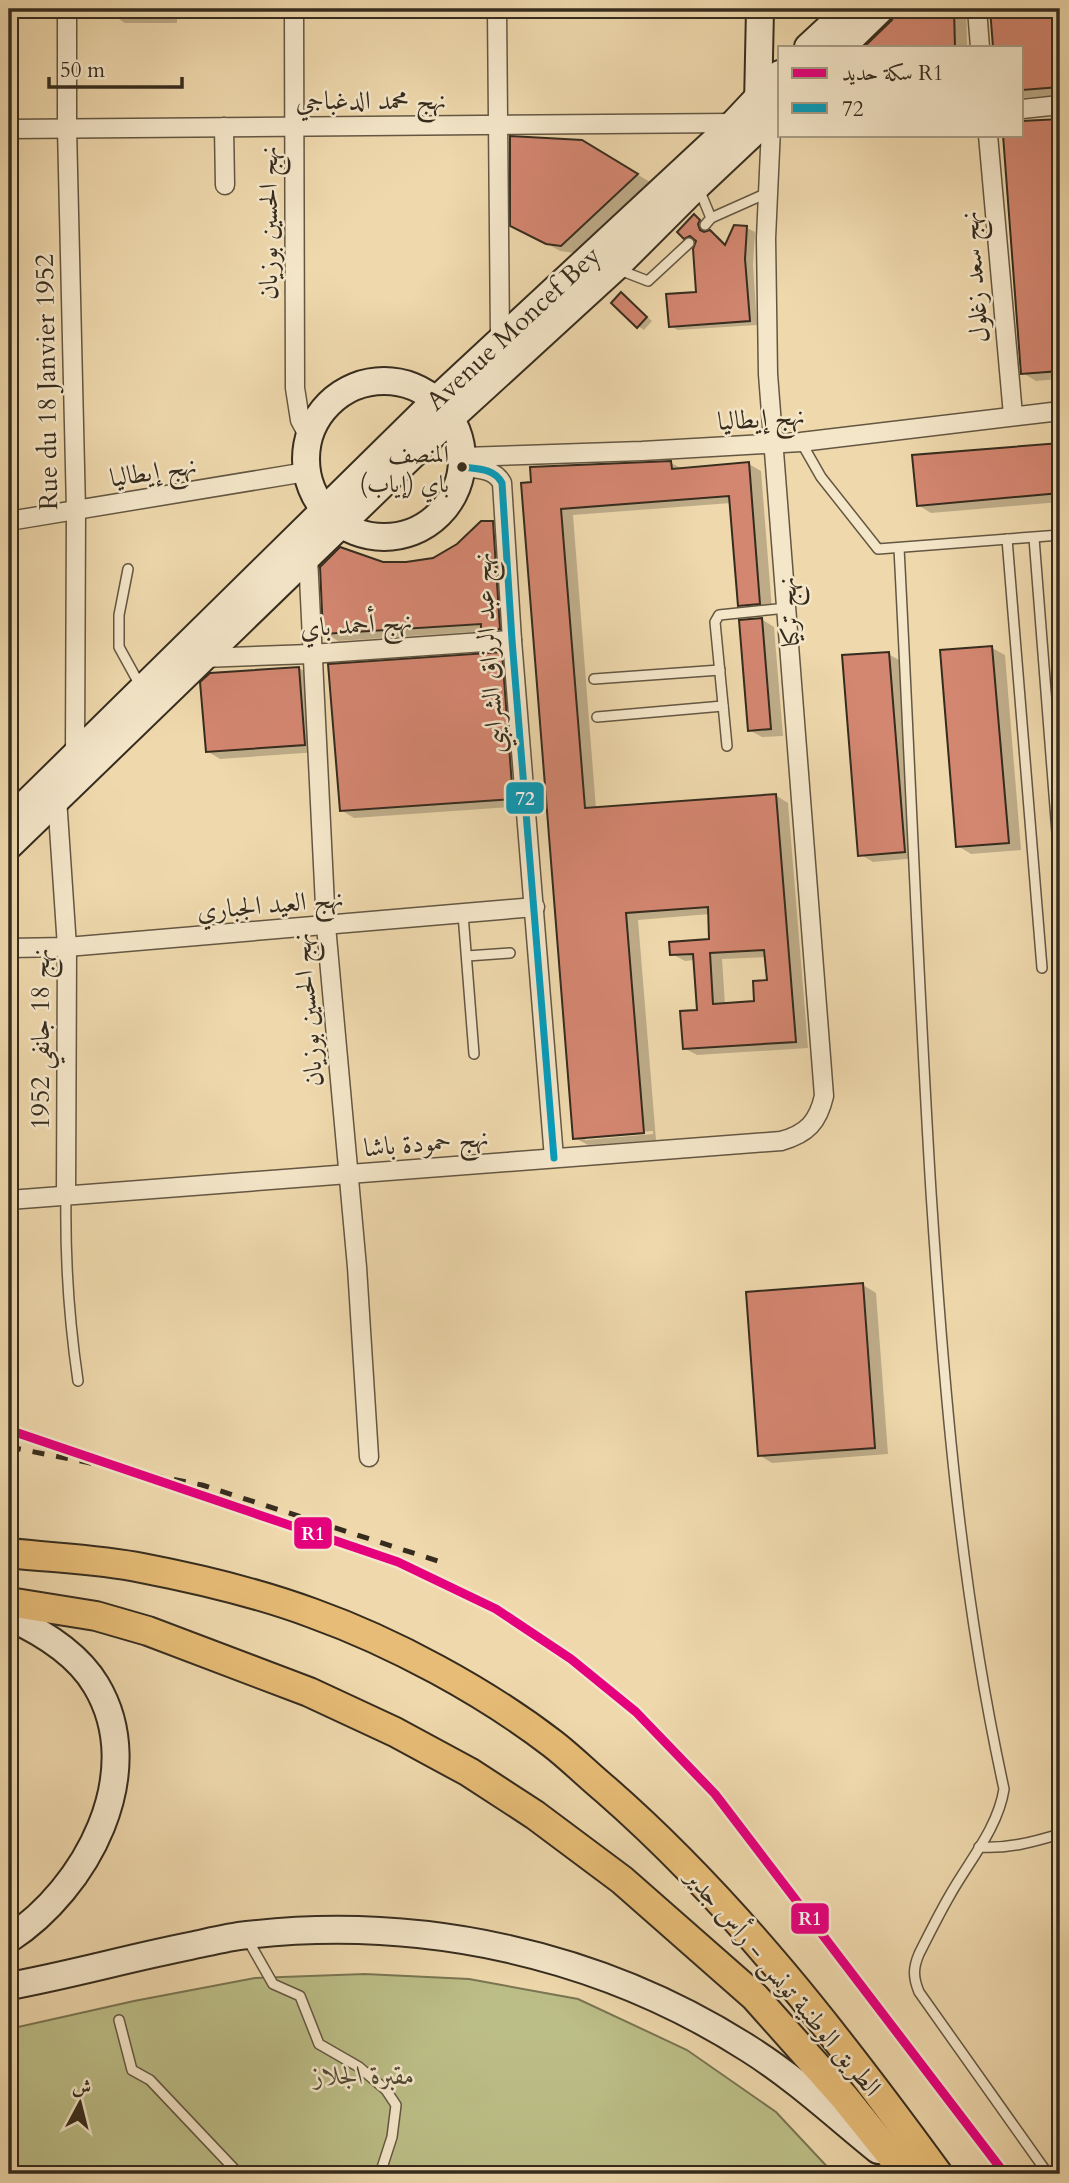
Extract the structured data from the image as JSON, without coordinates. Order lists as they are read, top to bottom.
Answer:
{
  "streets": {
    "main road": ["Avenue Moncef Bey", "الطريق الوطنية تونس - رأس جدير"],
    "street": [
      "نهج محمد الدغباجي",
      "نهج الحسين بوزيان",
      "نهج سعد زغلول",
      "Rue du 18 Janvier 1952",
      "نهج إيطاليا",
      "نهج تركيا",
      "نهج أحمد باي",
      "نهج عبد الرزاق الشرايبي",
      "نهج العيد الجباري",
      "نهج 18 جانفي 1952",
      "نهج حمودة باشا"
    ]
  },
  "crossings": [
    ["نهج محمد الدغباجي", "نهج الحسين بوزيان"],
    ["نهج محمد الدغباجي", "Avenue Moncef Bey"],
    ["نهج محمد الدغباجي", "Rue du 18 Janvier 1952"],
    ["نهج الحسين بوزيان", "Avenue Moncef Bey"],
    ["نهج الحسين بوزيان", "نهج أحمد باي"],
    ["نهج الحسين بوزيان", "نهج العيد الجباري"],
    ["نهج الحسين بوزيان", "نهج حمودة باشا"],
    ["نهج سعد زغلول", "نهج إيطاليا"],
    ["Avenue Moncef Bey", "Rue du 18 Janvier 1952"],
    ["Avenue Moncef Bey", "نهج تركيا"],
    ["Avenue Moncef Bey", "نهج أحمد باي"],
    ["Avenue Moncef Bey", "نهج 18 جانفي 1952"],
    ["Rue du 18 Janvier 1952", "نهج إيطاليا"],
    ["نهج إيطاليا", "نهج تركيا"],
    ["نهج إيطاليا", "نهج عبد الرزاق الشرايبي"],
    ["نهج تركيا", "نهج حمودة باشا"],
    ["نهج أحمد باي", "نهج عبد الرزاق الشرايبي"],
    ["نهج عبد الرزاق الشرايبي", "نهج العيد الجباري"],
    ["نهج عبد الرزاق الشرايبي", "نهج حمودة باشا"],
    ["نهج العيد الجباري", "نهج 18 جانفي 1952"],
    ["نهج 18 جانفي 1952", "نهج حمودة باشا"]
  ],
  "parks": ["مقبرة الجلاز"],
  "places": ["المنصف باي (إياب)"],
  "lines": ["transit line 72", "rail line R1"],
  "legend": ["سكة حديد R1", "72"],
  "scale_bar": "50 m",
  "north": "top"
}
